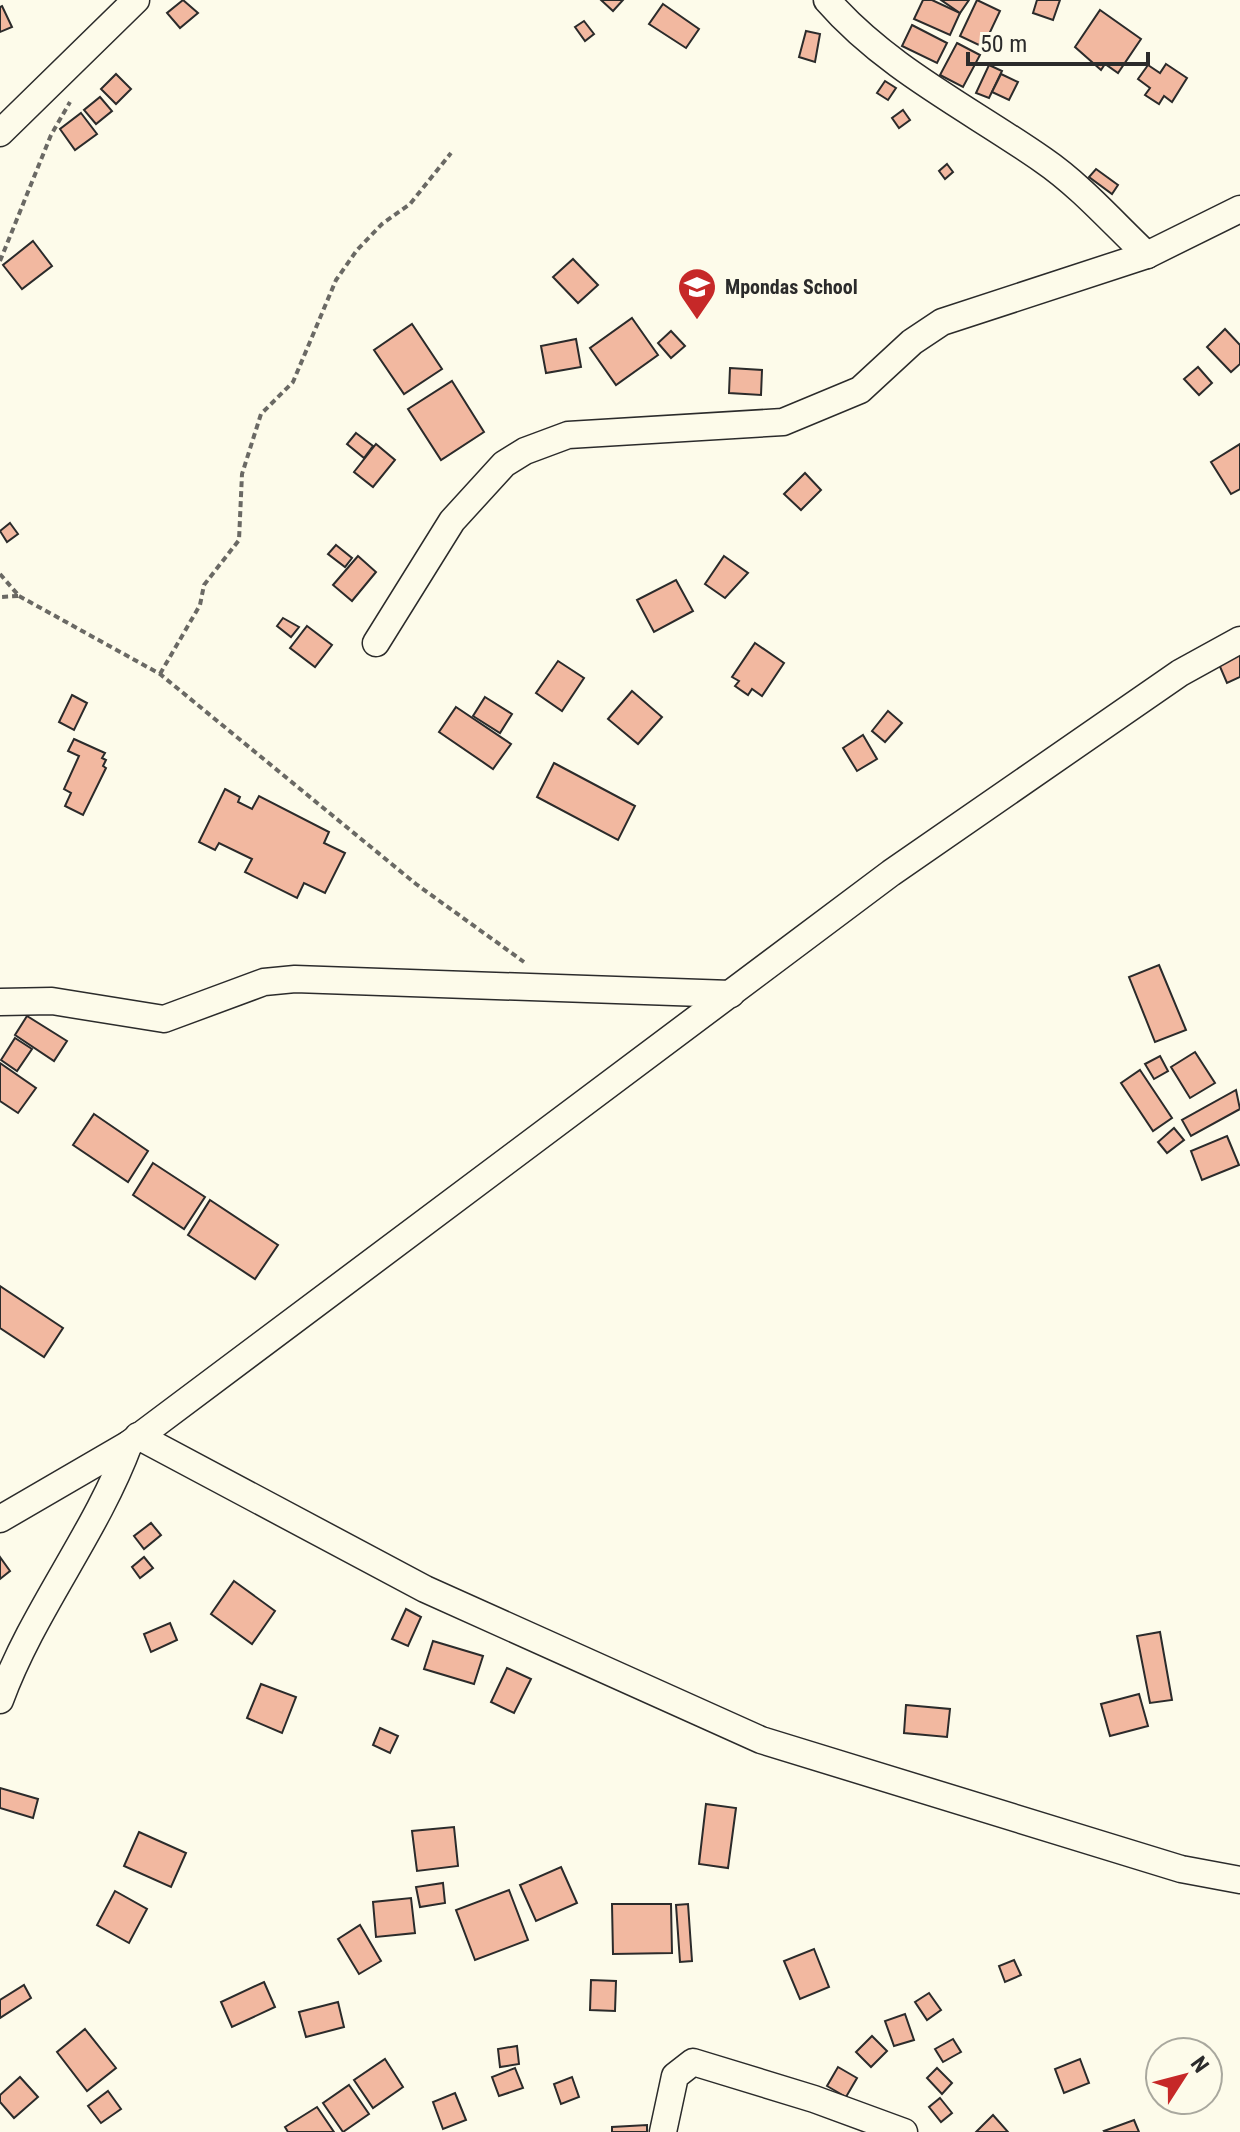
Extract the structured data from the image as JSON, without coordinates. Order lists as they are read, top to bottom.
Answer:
{
  "places": {
    "school or university": ["Mpondas School"]
  },
  "scale_bar": "50 m",
  "north": "top right"
}
